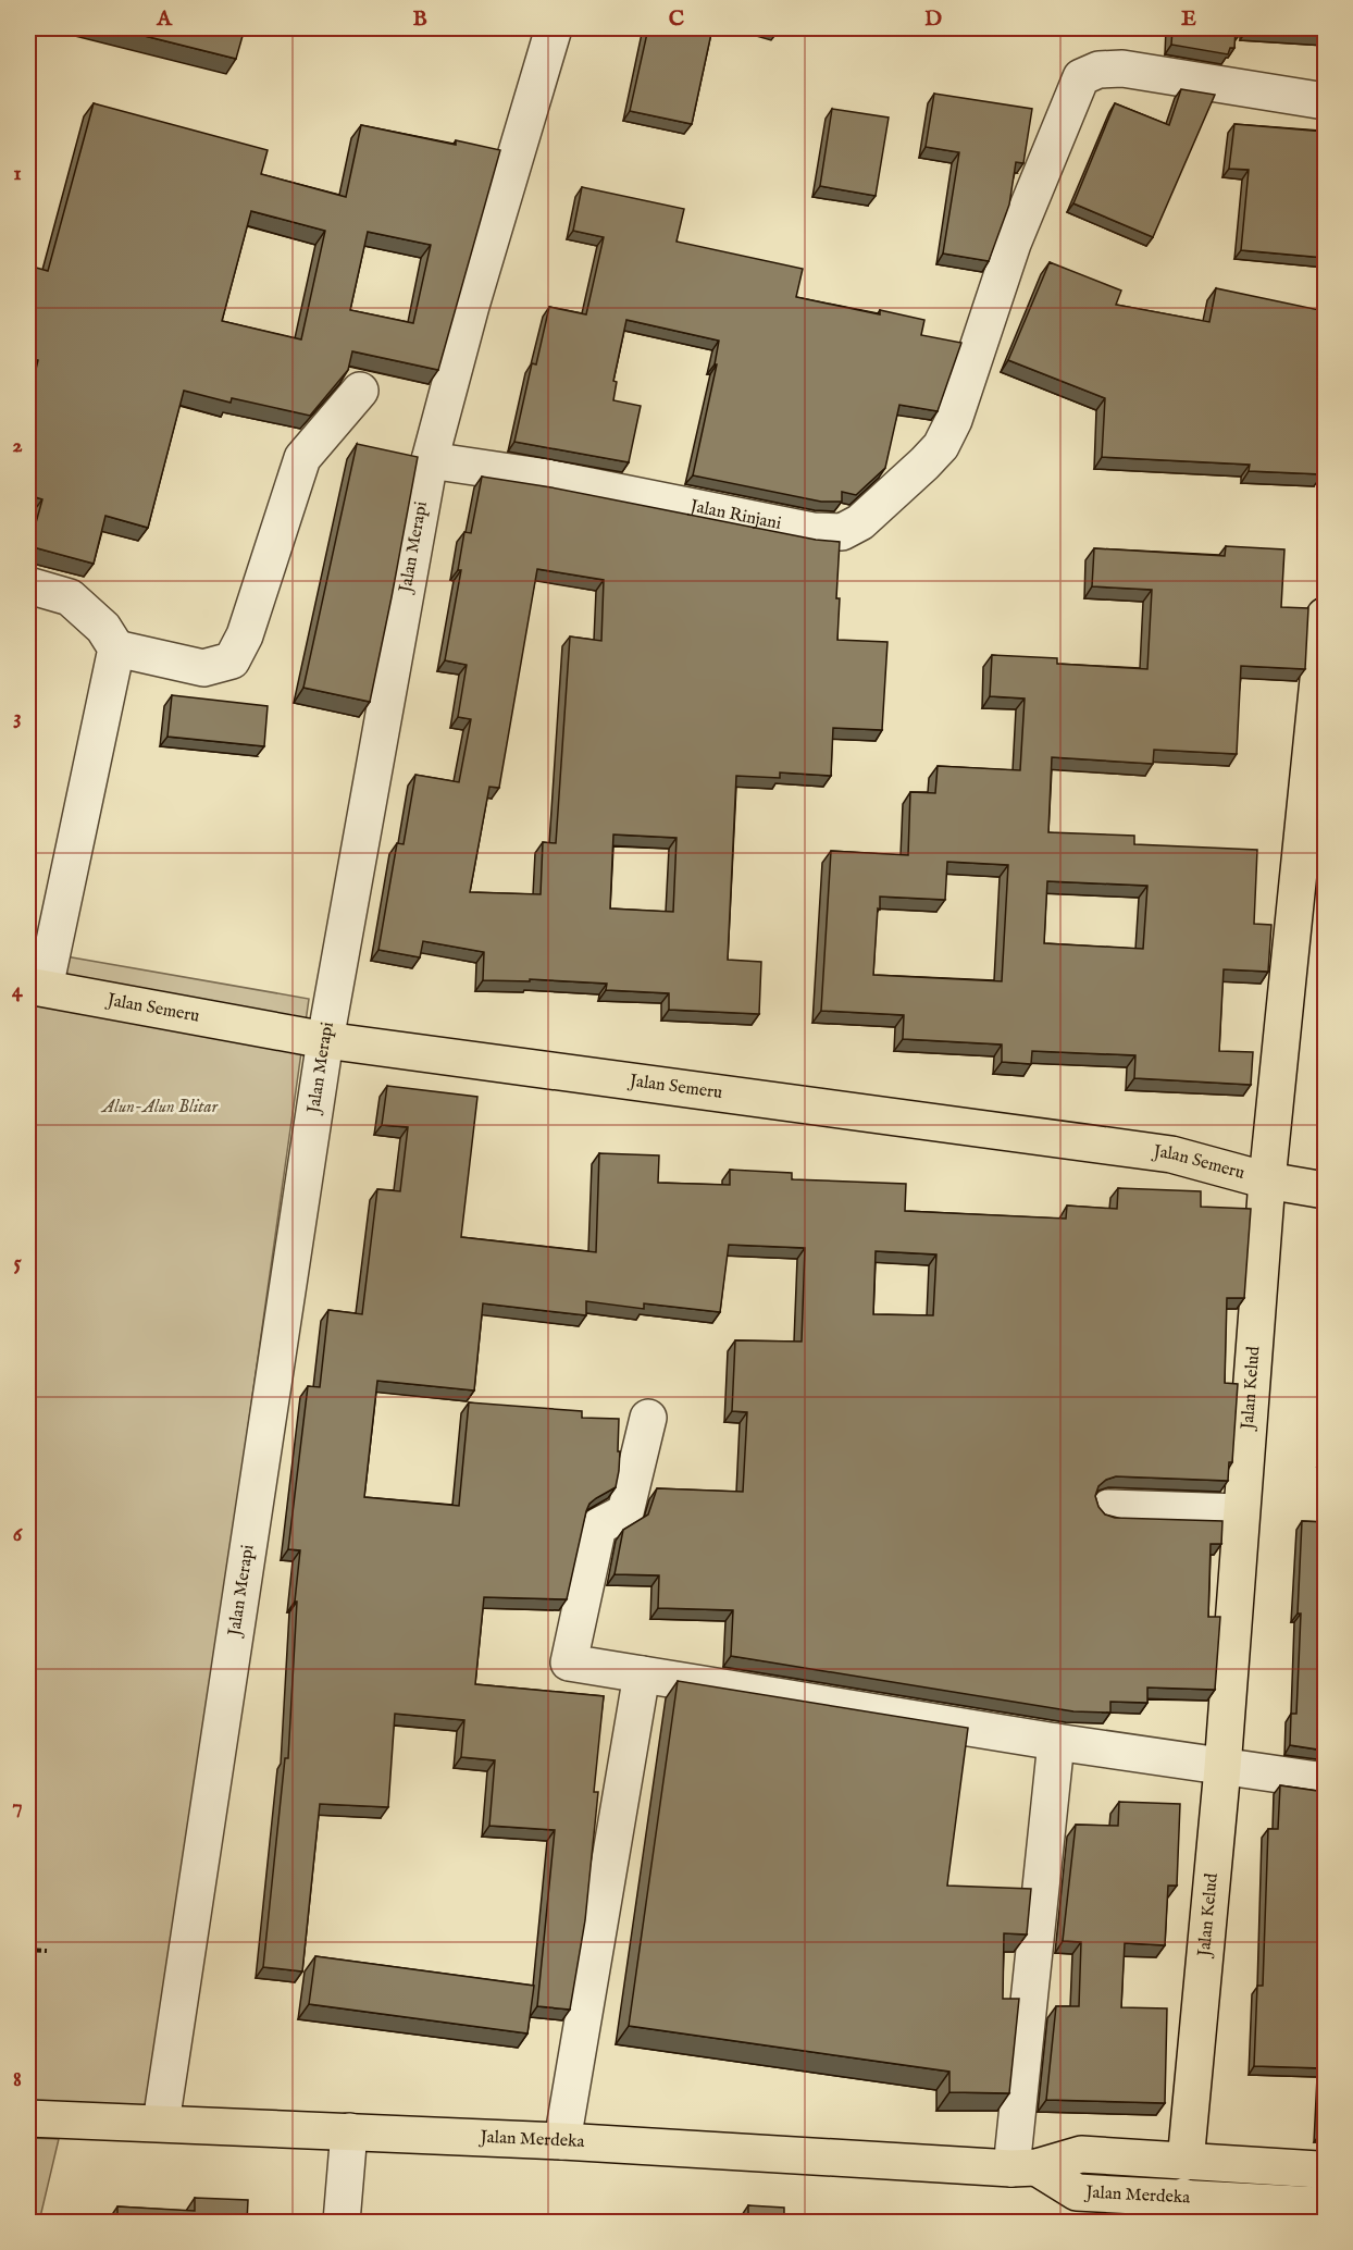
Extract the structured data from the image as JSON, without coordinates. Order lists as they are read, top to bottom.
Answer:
{
  "streets": {
    "main road": ["Jalan Semeru", "Jalan Kelud", "Jalan Merdeka"],
    "street": ["Jalan Rinjani", "Jalan Merapi"]
  },
  "crossings": [
    ["Jalan Rinjani", "Jalan Merapi"],
    ["Jalan Merapi", "Jalan Semeru"],
    ["Jalan Merapi", "Jalan Merdeka"],
    ["Jalan Semeru", "Jalan Kelud"],
    ["Jalan Kelud", "Jalan Merdeka"]
  ],
  "parks": ["Alun-Alun Blitar"],
  "grid": {
    "columns": [
      "A",
      "B",
      "C",
      "D",
      "E"
    ],
    "rows": [
      "1",
      "2",
      "3",
      "4",
      "5",
      "6",
      "7",
      "8"
    ]
  }
}
